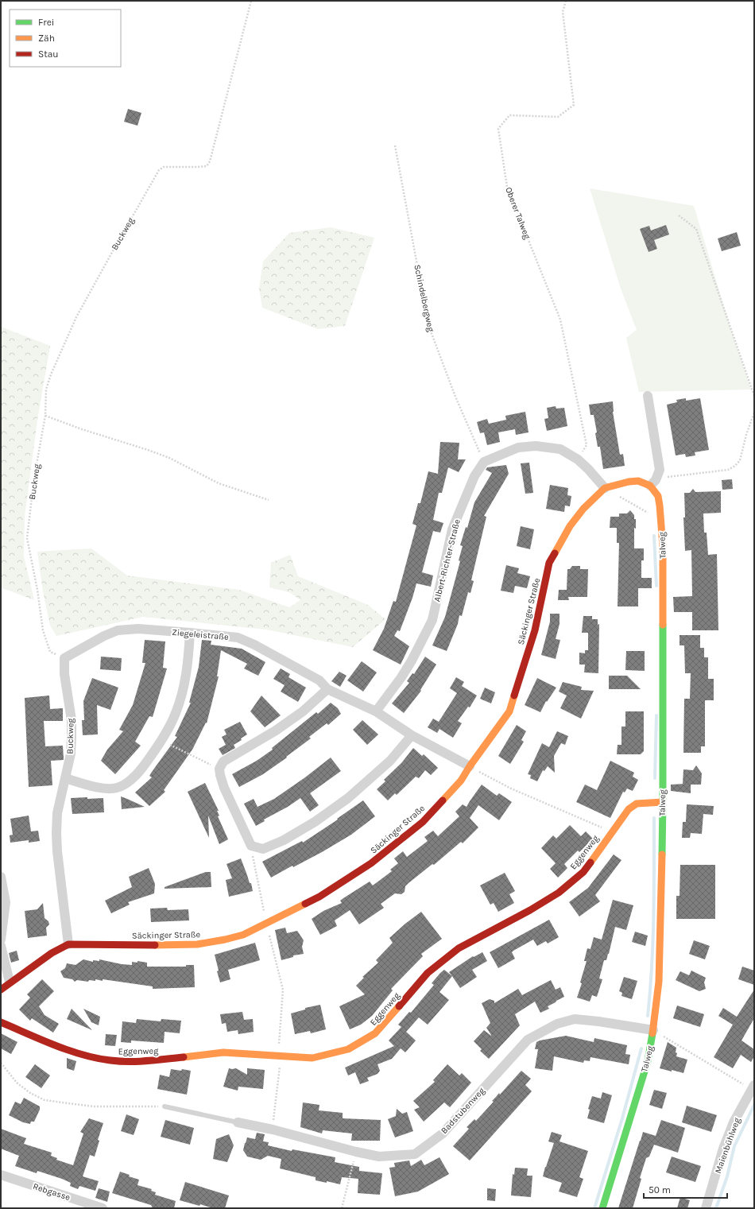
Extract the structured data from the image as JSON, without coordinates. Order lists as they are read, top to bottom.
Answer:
{
  "streets": {
    "street": [
      "Buckweg",
      "Talweg",
      "Albert-Richter-Straße",
      "Säckinger Straße",
      "Ziegeleistraße",
      "Eggenweg",
      "Badstubenweg",
      "Maienbühlweg",
      "Rebgasse"
    ],
    "path": ["Oberer Talweg", "Schindelbergweg"]
  },
  "crossings": [
    ["Buckweg", "Säckinger Straße"],
    ["Buckweg", "Ziegeleistraße"],
    ["Schindelbergweg", "Albert-Richter-Straße"],
    ["Talweg", "Säckinger Straße"],
    ["Talweg", "Eggenweg"],
    ["Talweg", "Badstubenweg"],
    ["Albert-Richter-Straße", "Ziegeleistraße"],
    ["Säckinger Straße", "Ziegeleistraße"]
  ],
  "legend": ["Frei", "Zäh", "Stau"],
  "scale_bar": "50 m"
}
